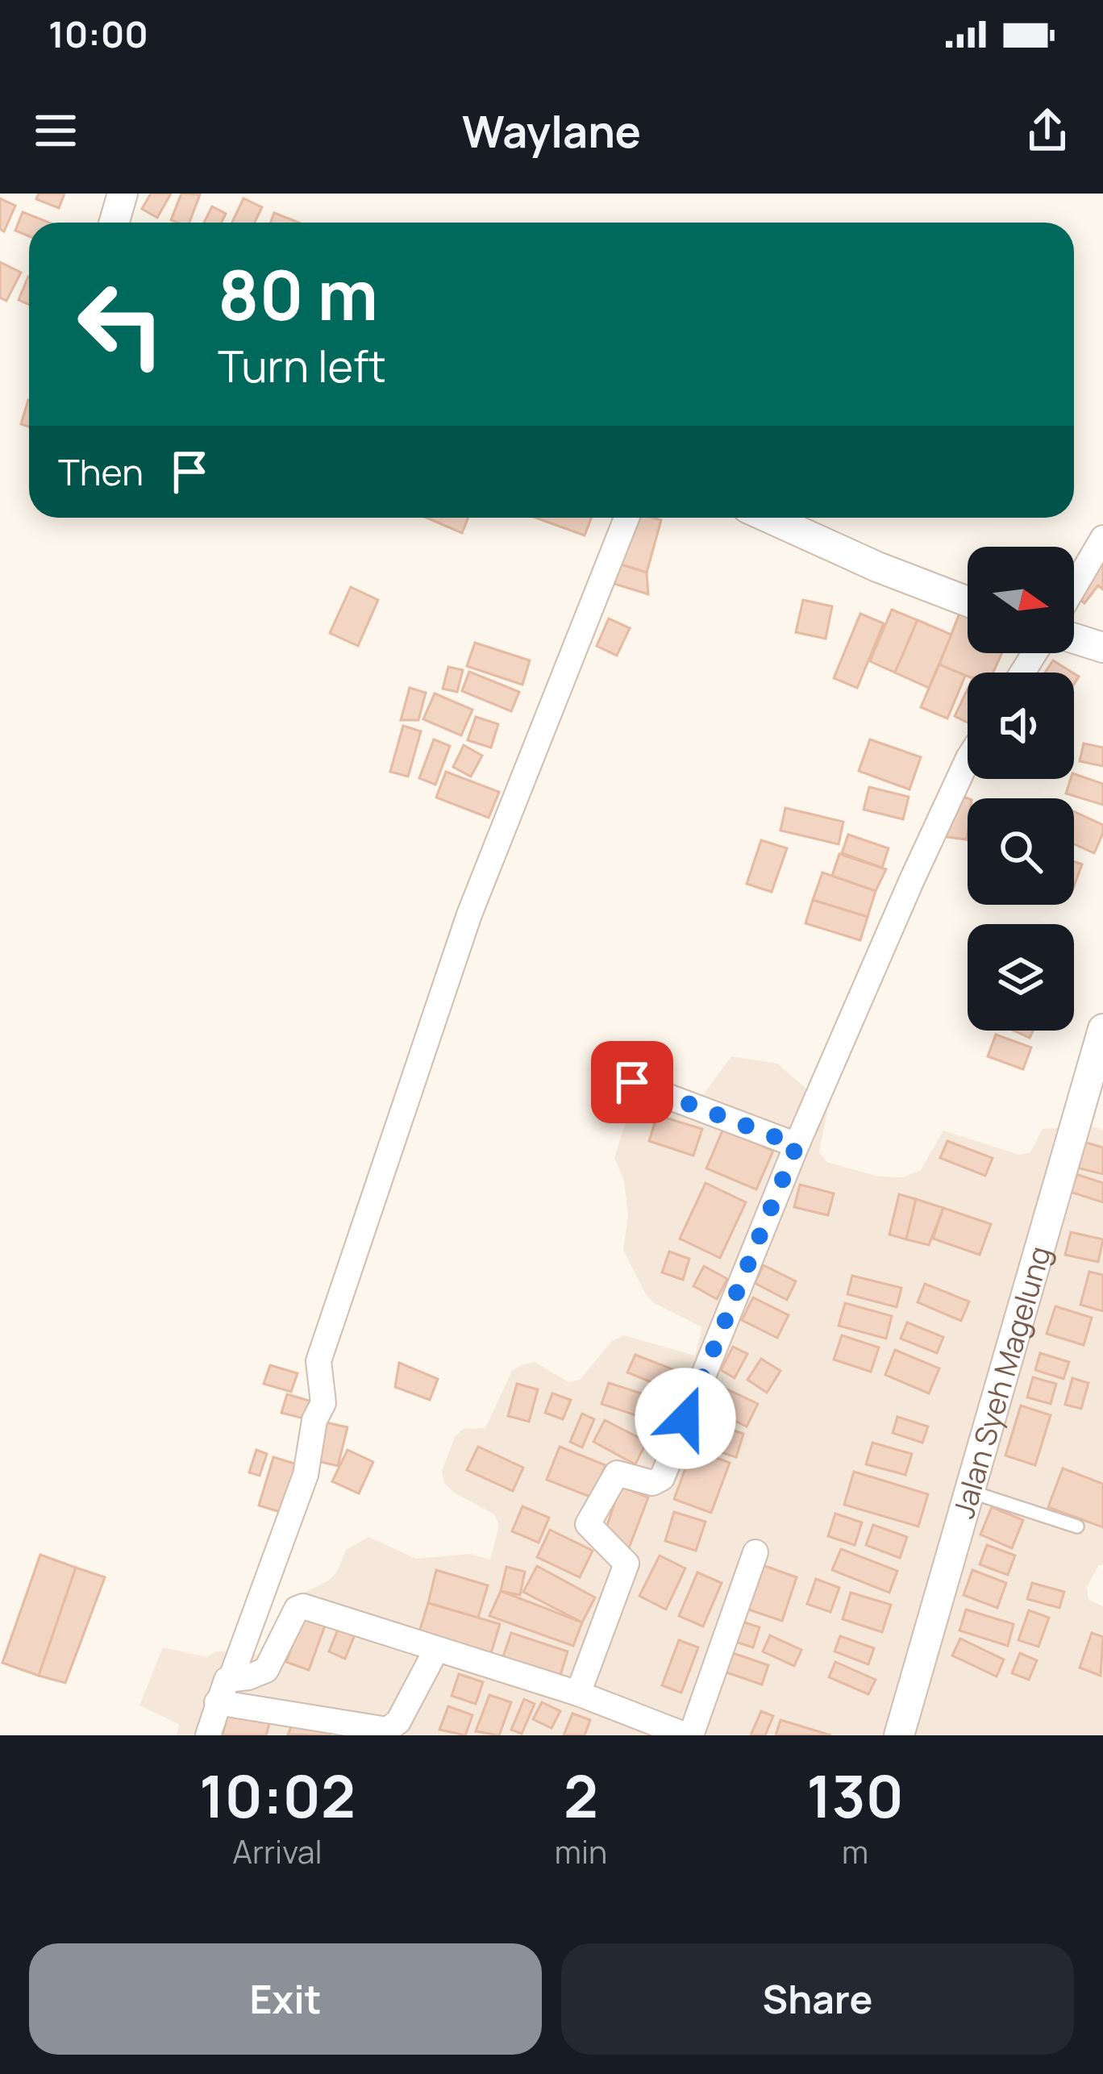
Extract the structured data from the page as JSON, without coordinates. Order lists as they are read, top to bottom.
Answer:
{
  "streets": {
    "street": ["Jalan Syeh Magelung"]
  },
  "north": "right",
  "page": {
    "status": "10:00",
    "header": "Waylane",
    "turn": ["80 m", "Turn left"],
    "then": "Then",
    "eta": [
      "10:02",
      "Arrival",
      "2",
      "min",
      "130",
      "m"
    ],
    "buttons": ["Exit", "Share"]
  }
}
